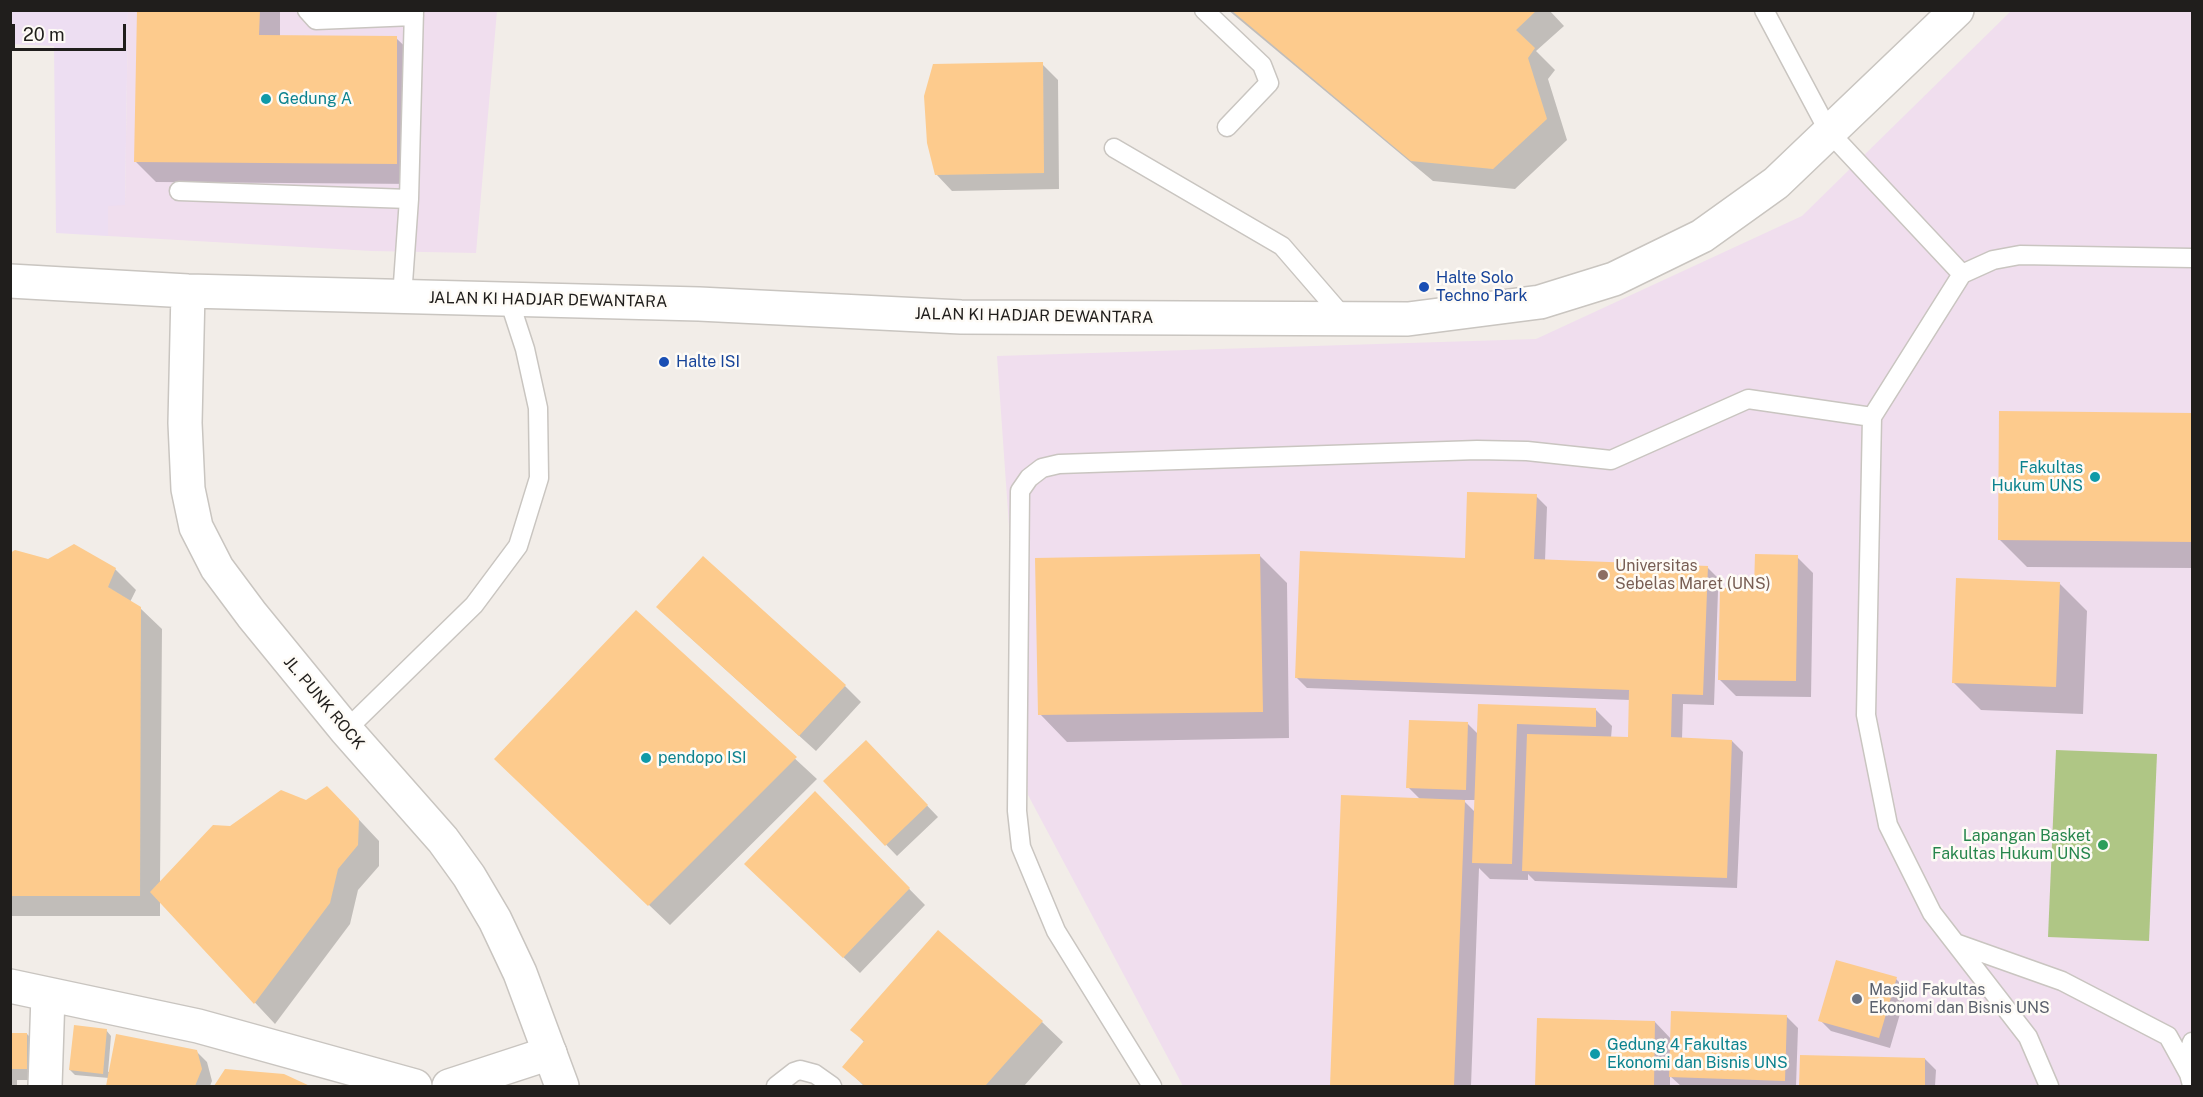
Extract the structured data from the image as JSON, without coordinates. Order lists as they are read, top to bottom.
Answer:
{
  "streets": {
    "main road": ["JALAN KI HADJAR DEWANTARA", "JL. PUNK ROCK"]
  },
  "crossings": [
    ["JALAN KI HADJAR DEWANTARA", "JL. PUNK ROCK"]
  ],
  "places": [
    "Gedung A",
    "Halte Solo Techno Park",
    "Halte ISI",
    "Fakultas Hukum UNS",
    "Universitas Sebelas Maret (UNS)",
    "pendopo ISI",
    "Lapangan Basket Fakultas Hukum UNS",
    "Masjid Fakultas Ekonomi dan Bisnis UNS",
    "Gedung 4 Fakultas Ekonomi dan Bisnis UNS"
  ],
  "scale_bar": "20 m"
}
